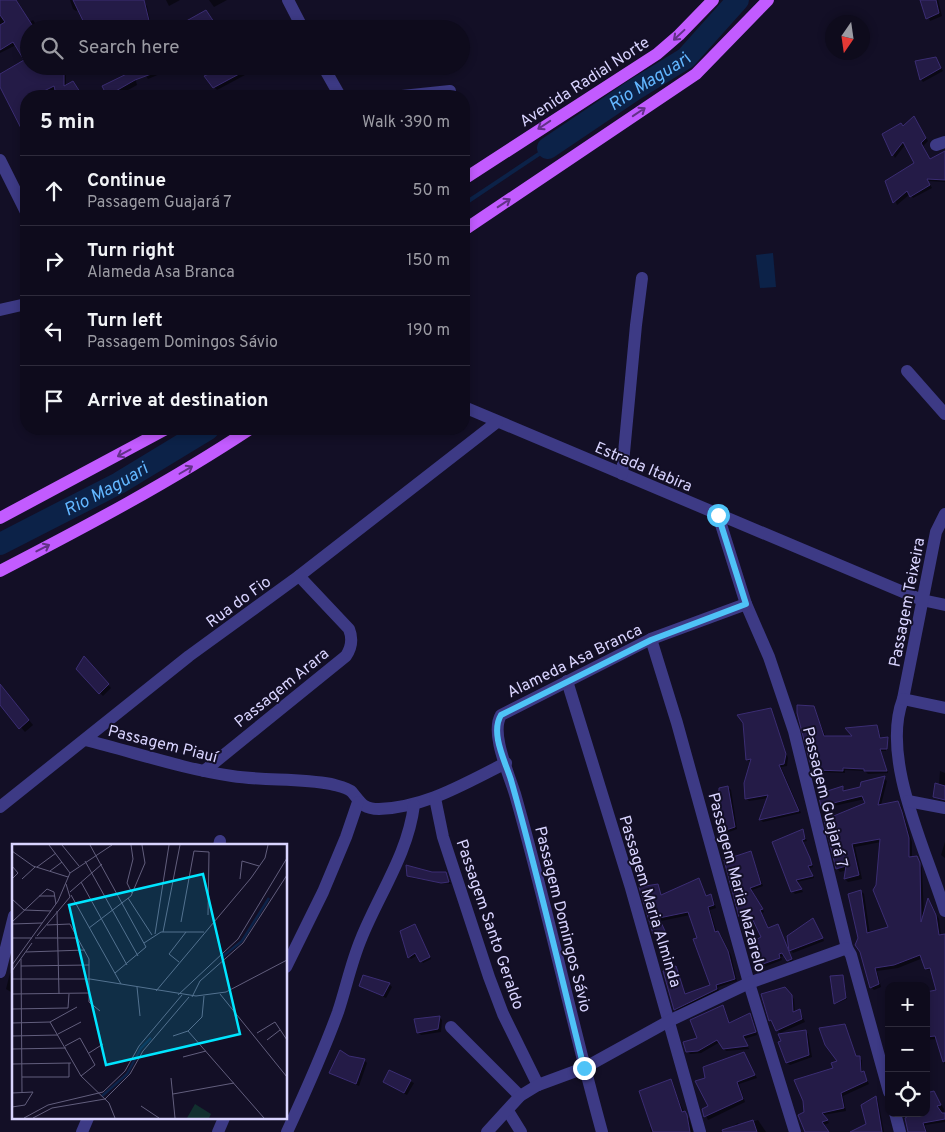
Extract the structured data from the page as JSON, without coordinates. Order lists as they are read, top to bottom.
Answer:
{
  "streets": {
    "main road": ["Avenida Radial Norte"],
    "street": [
      "Estrada Itabira",
      "Rua do Fio",
      "Passagem Teixeira",
      "Alameda Asa Branca",
      "Passagem Arara",
      "Passagem Piauí",
      "Passagem Guajará 7",
      "Passagem Maria Mazarelo",
      "Passagem Maria Alminda",
      "Passagem Domingos Sávio",
      "Passagem Santo Geraldo"
    ]
  },
  "crossings": [
    ["Estrada Itabira", "Rua do Fio"],
    ["Estrada Itabira", "Passagem Teixeira"],
    ["Estrada Itabira", "Passagem Guajará 7"],
    ["Rua do Fio", "Passagem Arara"],
    ["Rua do Fio", "Passagem Piauí"],
    ["Alameda Asa Branca", "Passagem Guajará 7"],
    ["Alameda Asa Branca", "Passagem Maria Mazarelo"],
    ["Alameda Asa Branca", "Passagem Maria Alminda"],
    ["Alameda Asa Branca", "Passagem Domingos Sávio"],
    ["Passagem Arara", "Passagem Piauí"]
  ],
  "water": ["Rio Maguari"],
  "north": "bottom",
  "page": {
    "search": "Search here",
    "heading": ["5 min", "Walk · 390 m"],
    "list": [
      ["Continue", "Passagem Guajará 7", "50 m"],
      ["Turn right", "Alameda Asa Branca", "150 m"],
      ["Turn left", "Passagem Domingos Sávio", "190 m"],
      "Arrive at destination"
    ],
    "map_buttons": ["+", "−"]
  }
}
